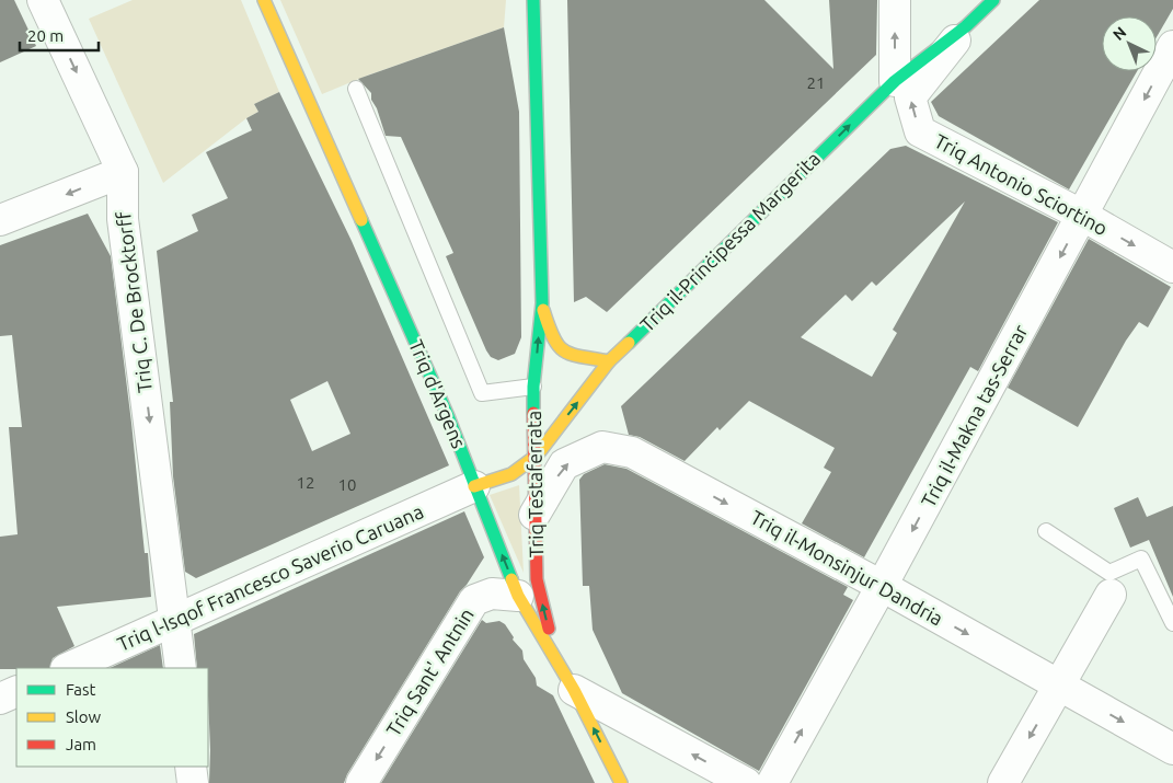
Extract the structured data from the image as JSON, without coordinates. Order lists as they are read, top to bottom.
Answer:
{
  "streets": {
    "main road": ["Triq il-Prinċipessa Margerita", "Triq d'Argens", "Triq Testaferrata"],
    "street": [
      "Triq Antonio Sciortino",
      "Triq C. De Brocktorff",
      "Triq il-Makna tas-Serrar",
      "Triq il-Monsinjur Dandria",
      "Triq l-Isqof Francesco Saverio Caruana",
      "Triq Sant' Antnin"
    ]
  },
  "crossings": [
    ["Triq Antonio Sciortino", "Triq il-Prinċipessa Margerita"],
    ["Triq Antonio Sciortino", "Triq il-Makna tas-Serrar"],
    ["Triq il-Prinċipessa Margerita", "Triq d'Argens"],
    ["Triq il-Prinċipessa Margerita", "Triq Testaferrata"],
    ["Triq il-Prinċipessa Margerita", "Triq l-Isqof Francesco Saverio Caruana"],
    ["Triq C. De Brocktorff", "Triq l-Isqof Francesco Saverio Caruana"],
    ["Triq d'Argens", "Triq Testaferrata"],
    ["Triq d'Argens", "Triq l-Isqof Francesco Saverio Caruana"],
    ["Triq d'Argens", "Triq Sant' Antnin"],
    ["Triq il-Makna tas-Serrar", "Triq il-Monsinjur Dandria"],
    ["Triq Testaferrata", "Triq il-Monsinjur Dandria"]
  ],
  "one_way": [
    "Triq il-Prinċipessa Margerita",
    "Triq C. De Brocktorff",
    "Triq il-Monsinjur Dandria",
    "Triq Sant' Antnin"
  ],
  "house_numbers": ["21", "12", "10"],
  "legend": ["Fast", "Slow", "Jam"],
  "scale_bar": "20 m",
  "north": "top left"
}
